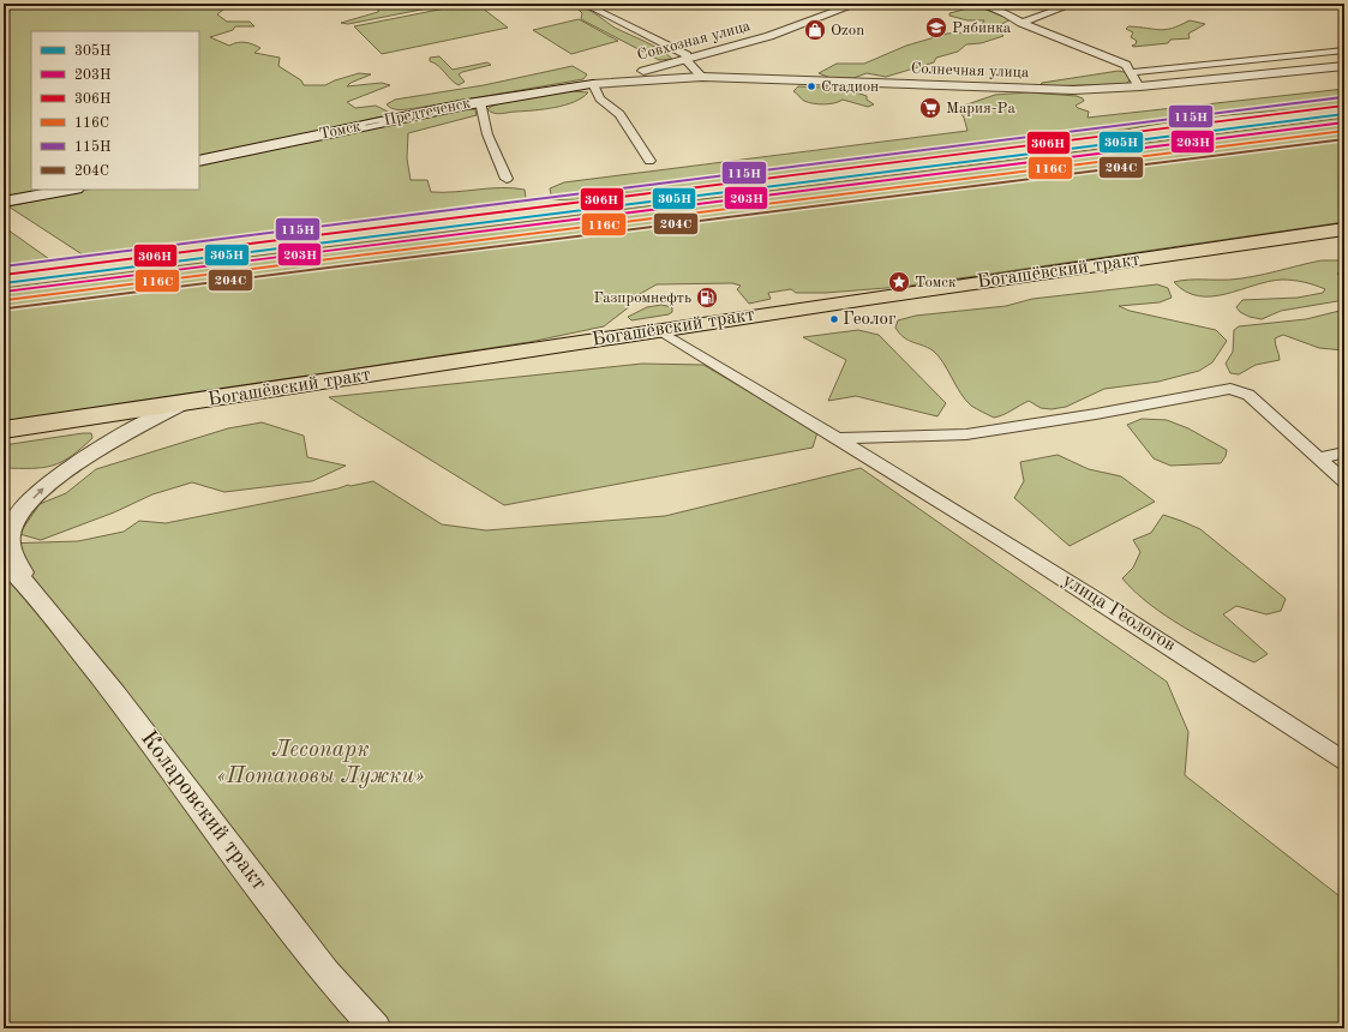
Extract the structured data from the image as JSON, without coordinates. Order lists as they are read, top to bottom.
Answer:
{
  "streets": {
    "main road": ["Томск — Предтеченск", "Богашёвский тракт"],
    "street": [
      "Совхозная улица",
      "Солнечная улица",
      "улица Геологов",
      "Коларовский тракт"
    ]
  },
  "crossings": [
    ["Совхозная улица", "Солнечная улица"],
    ["Совхозная улица", "Томск — Предтеченск"],
    ["Солнечная улица", "Томск — Предтеченск"],
    ["Богашёвский тракт", "улица Геологов"]
  ],
  "parks": ["Лесопарк «Потаповы Лужки»"],
  "places": {
    "school or university": ["Рябинка"],
    "shop": ["Ozon"],
    "other": ["Стадион", "Геолог"],
    "supermarket": ["Мария-Ра"],
    "place": ["Томск"],
    "fuel station": ["Газпромнефть"]
  },
  "lines": [
    "transit line 115Н",
    "transit line 306Н",
    "transit line 305Н",
    "transit line 203Н",
    "transit line 116С",
    "transit line 204С"
  ],
  "legend": [
    "305Н",
    "203Н",
    "306Н",
    "116С",
    "115Н",
    "204С"
  ]
}
